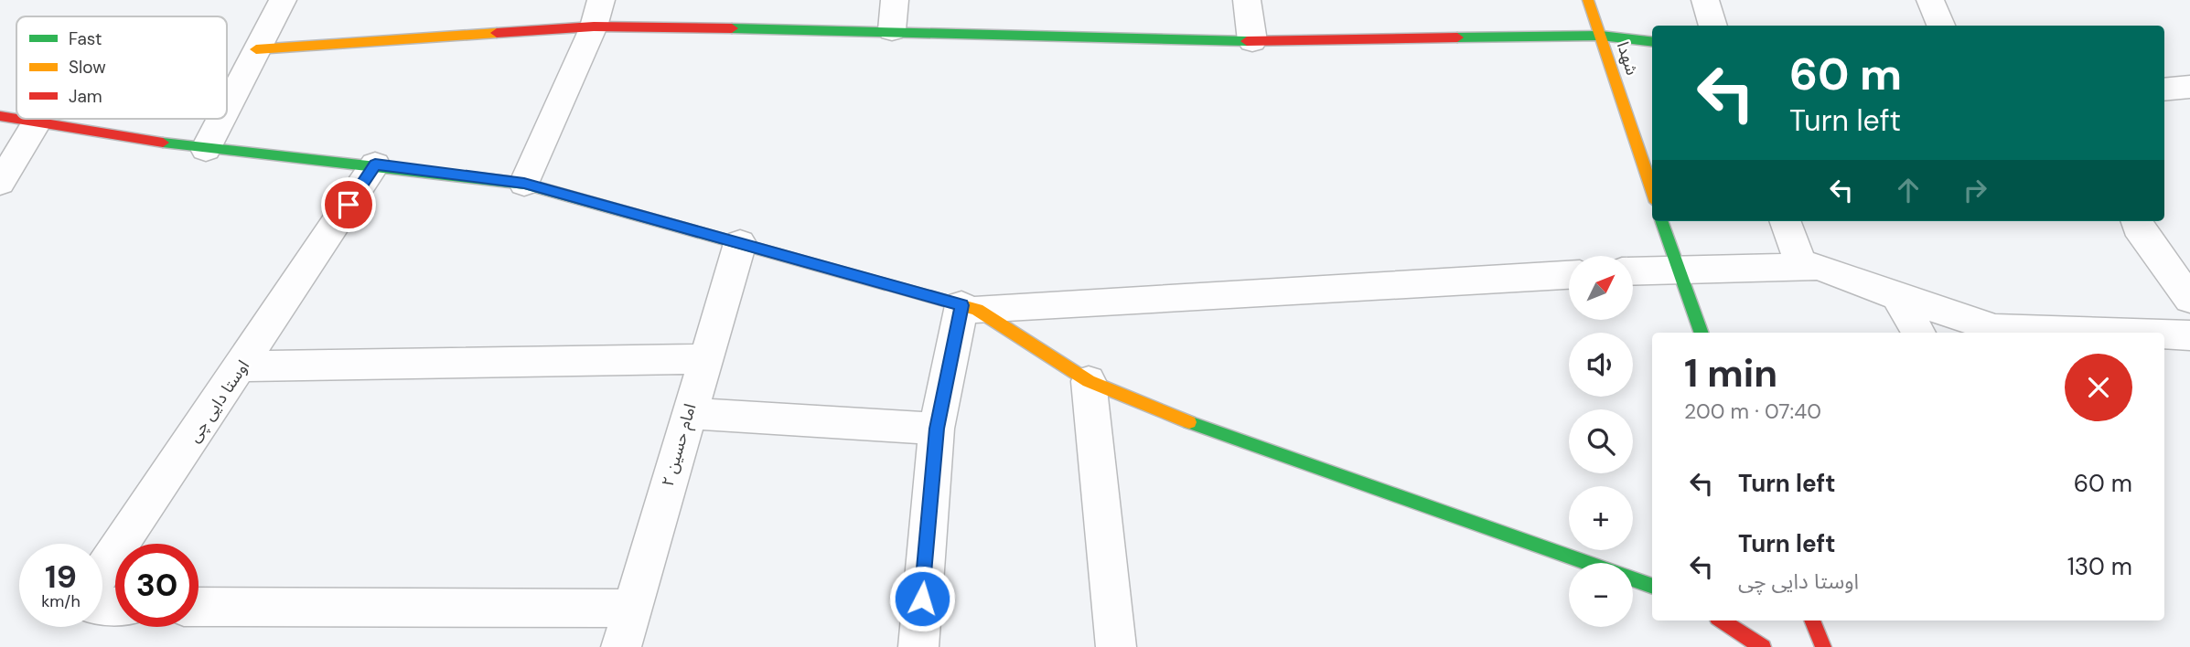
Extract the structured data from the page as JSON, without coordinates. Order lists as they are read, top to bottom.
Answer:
{
  "streets": {
    "street": ["شهدا", "اوستا دایی چی", "امام حسین ۲"]
  },
  "legend": ["Fast", "Slow", "Jam"],
  "north": "top right",
  "page": {
    "turn": ["60 m", "Turn left"],
    "map_buttons": ["+", "−"],
    "heading": ["1 min", "200 m · 07:40"],
    "list": [
      {
        "name": "Turn left",
        "value": "60 m"
      },
      {
        "name": "Turn left",
        "note": "اوستا دایی چی",
        "value": "130 m"
      }
    ],
    "speed": "19 km/h",
    "limit": "30"
  }
}
